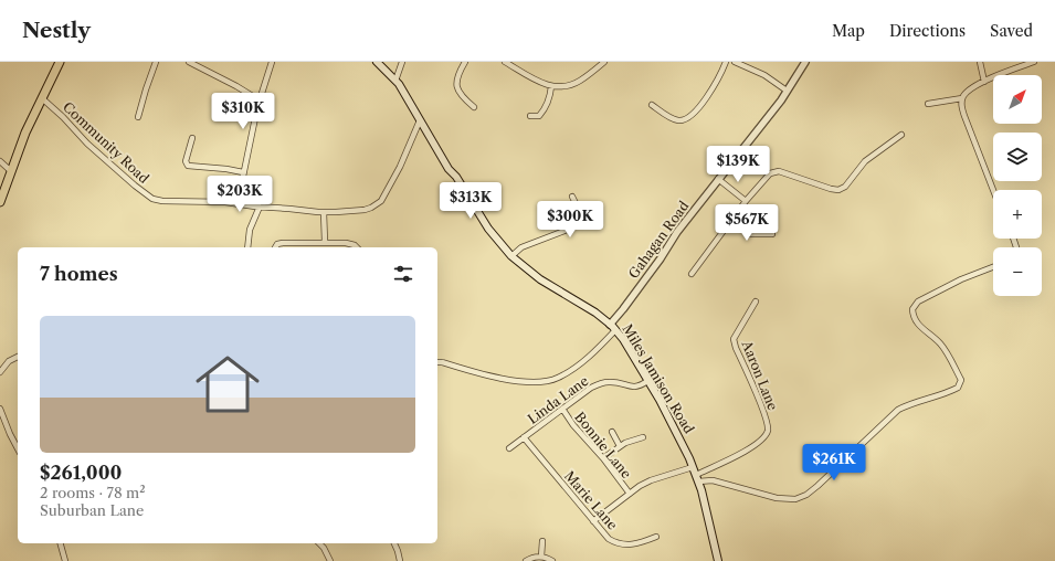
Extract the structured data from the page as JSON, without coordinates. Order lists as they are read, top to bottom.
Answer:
{
  "streets": {
    "main road": ["Miles Jamison Road"],
    "street": [
      "Community Road",
      "Gahagan Road",
      "Aaron Lane",
      "Linda Lane",
      "Bonnie Lane",
      "Marie Lane"
    ]
  },
  "crossings": [
    ["Community Road", "Miles Jamison Road"],
    ["Gahagan Road", "Miles Jamison Road"],
    ["Aaron Lane", "Miles Jamison Road"],
    ["Miles Jamison Road", "Linda Lane"],
    ["Linda Lane", "Bonnie Lane"],
    ["Linda Lane", "Marie Lane"]
  ],
  "north": "top right",
  "page": {
    "header": "Nestly",
    "nav": ["Map", "Directions", "Saved"],
    "map_buttons": ["+", "−"],
    "price": [
      "$310K",
      "$139K",
      "$203K",
      "$313K",
      "$300K",
      "$567K",
      "$261K"
    ],
    "heading": "7 homes",
    "list": [
      {
        "name": "$261,000",
        "note": "2 rooms · 78 m² · Suburban Lane"
      }
    ]
  }
}
